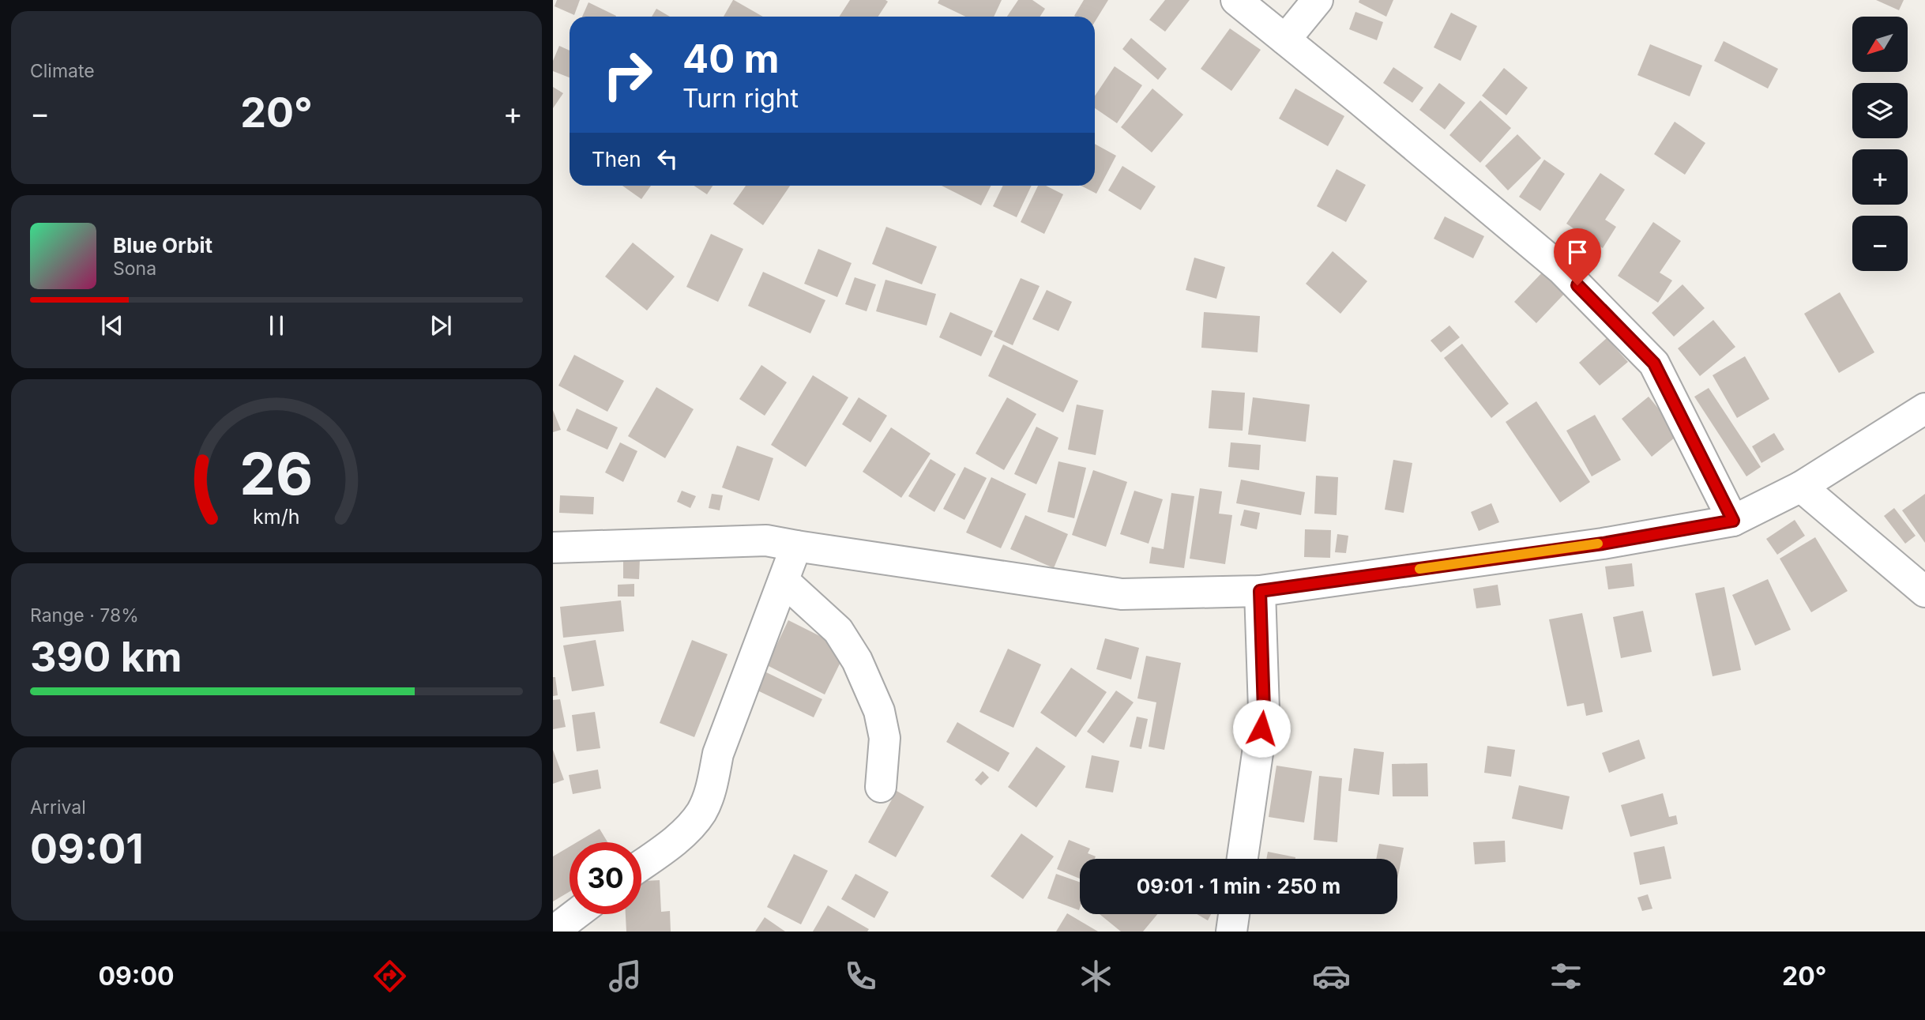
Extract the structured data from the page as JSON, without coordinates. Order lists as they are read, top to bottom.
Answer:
{
  "north": "bottom left",
  "page": {
    "tile": [
      "Climate",
      ["Range · 78%", "390 km"],
      ["Arrival", "09:01"]
    ],
    "map_buttons": ["+", "−"],
    "turn": ["40 m", "Turn right"],
    "heat": ["−", "20°", "+"],
    "then": "Then",
    "song": ["Blue Orbit", "Sona"],
    "limit": "30",
    "trip": "09:01 · 1 min · 250 m",
    "tabs": ["09:00", "20°"],
    "gauge": ["26", "km/h"]
  }
}
